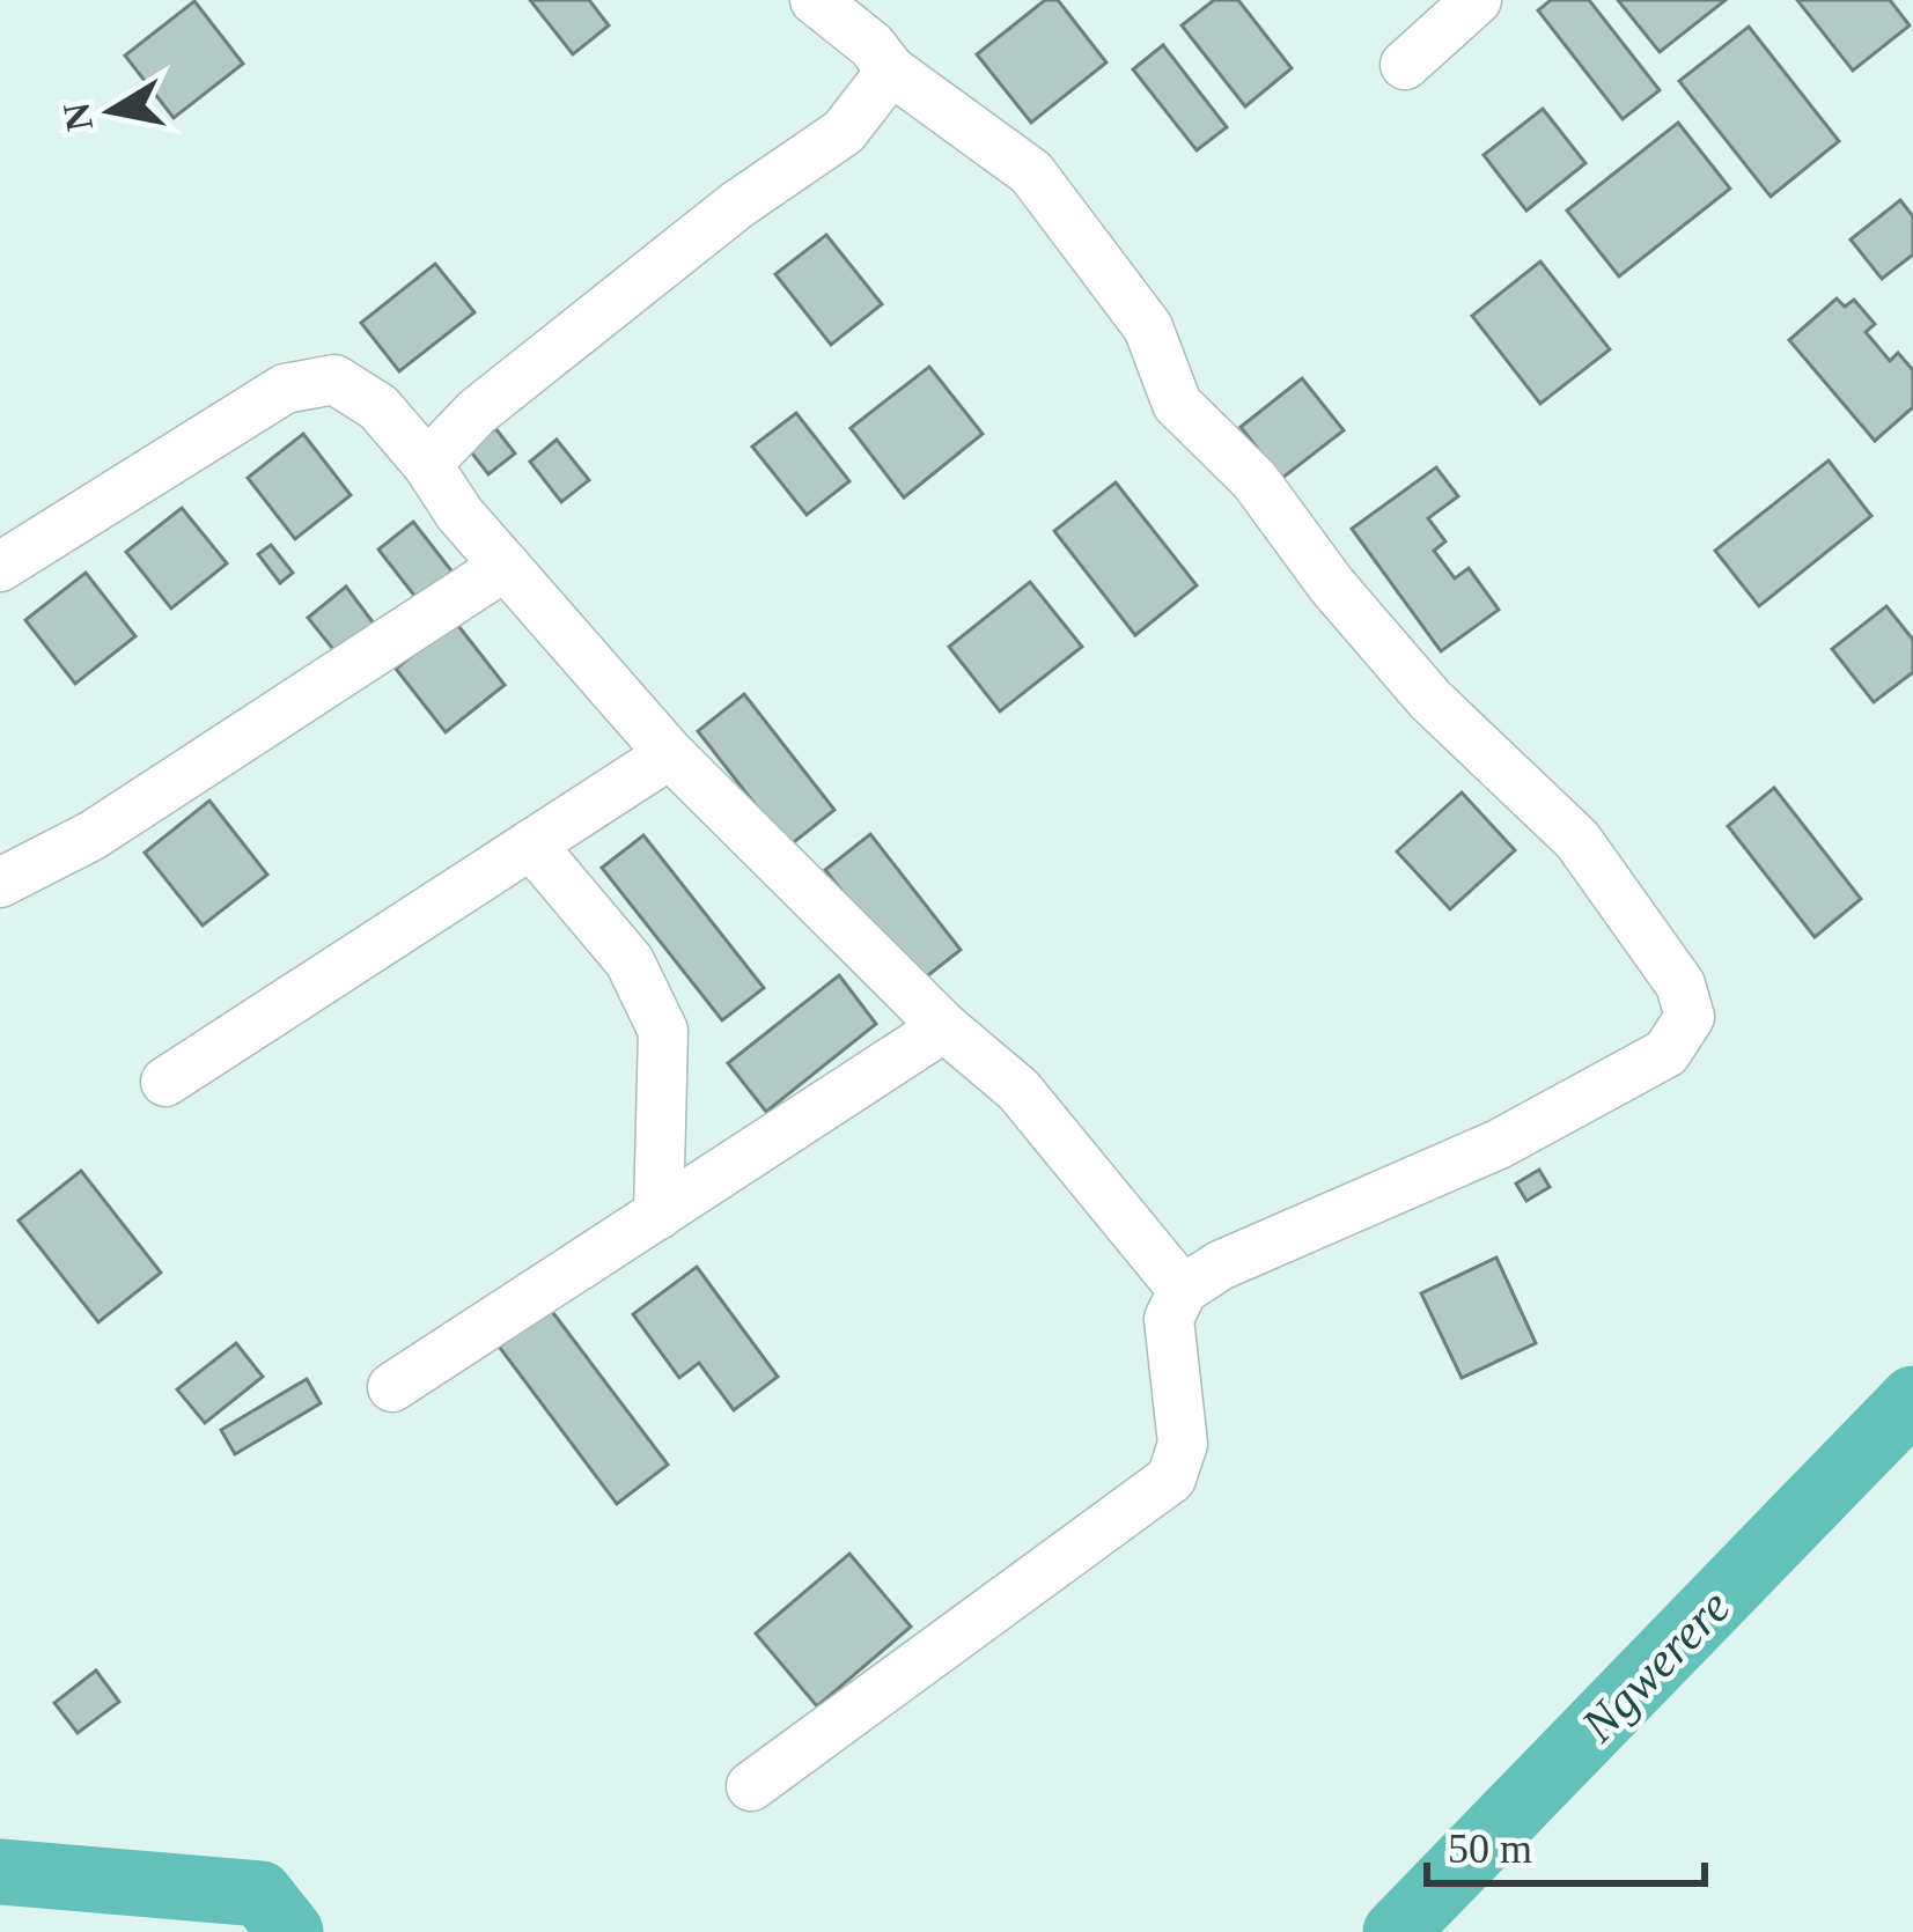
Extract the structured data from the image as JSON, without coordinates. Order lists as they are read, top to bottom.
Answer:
{
  "water": ["Ngwerere"],
  "scale_bar": "50 m",
  "north": "left"
}
